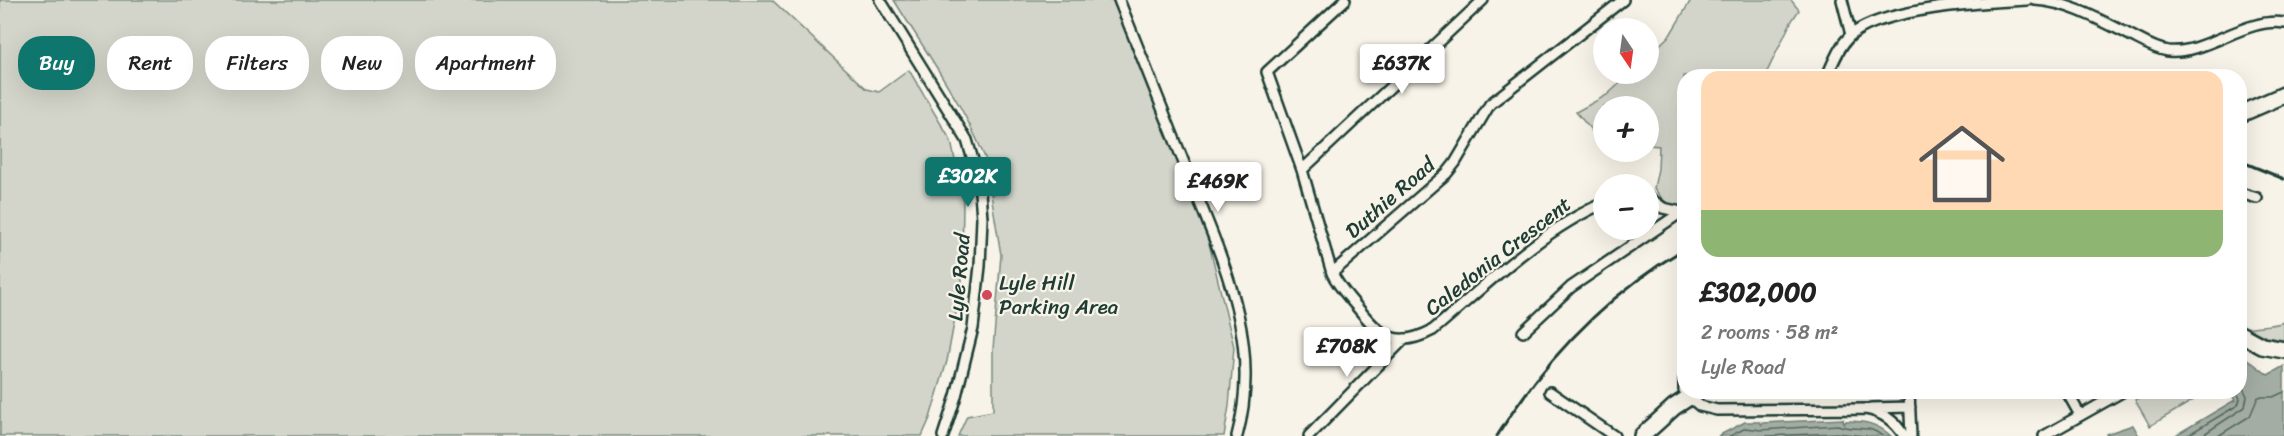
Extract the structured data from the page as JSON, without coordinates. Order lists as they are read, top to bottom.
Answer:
{
  "streets": {
    "street": ["Duthie Road", "Caledonia Crescent", "Lyle Road"]
  },
  "places": ["Lyle Hill Parking Area"],
  "north": "bottom",
  "page": {
    "map_buttons": ["+", "−"],
    "chip": [
      "Buy",
      "Rent",
      "Filters",
      "New",
      "Apartment"
    ],
    "price": [
      "£637K",
      "£302K",
      "£469K",
      "£708K"
    ],
    "list": [
      {
        "name": "£302,000",
        "note": "2 rooms · 58 m² · Lyle Road"
      }
    ]
  }
}
